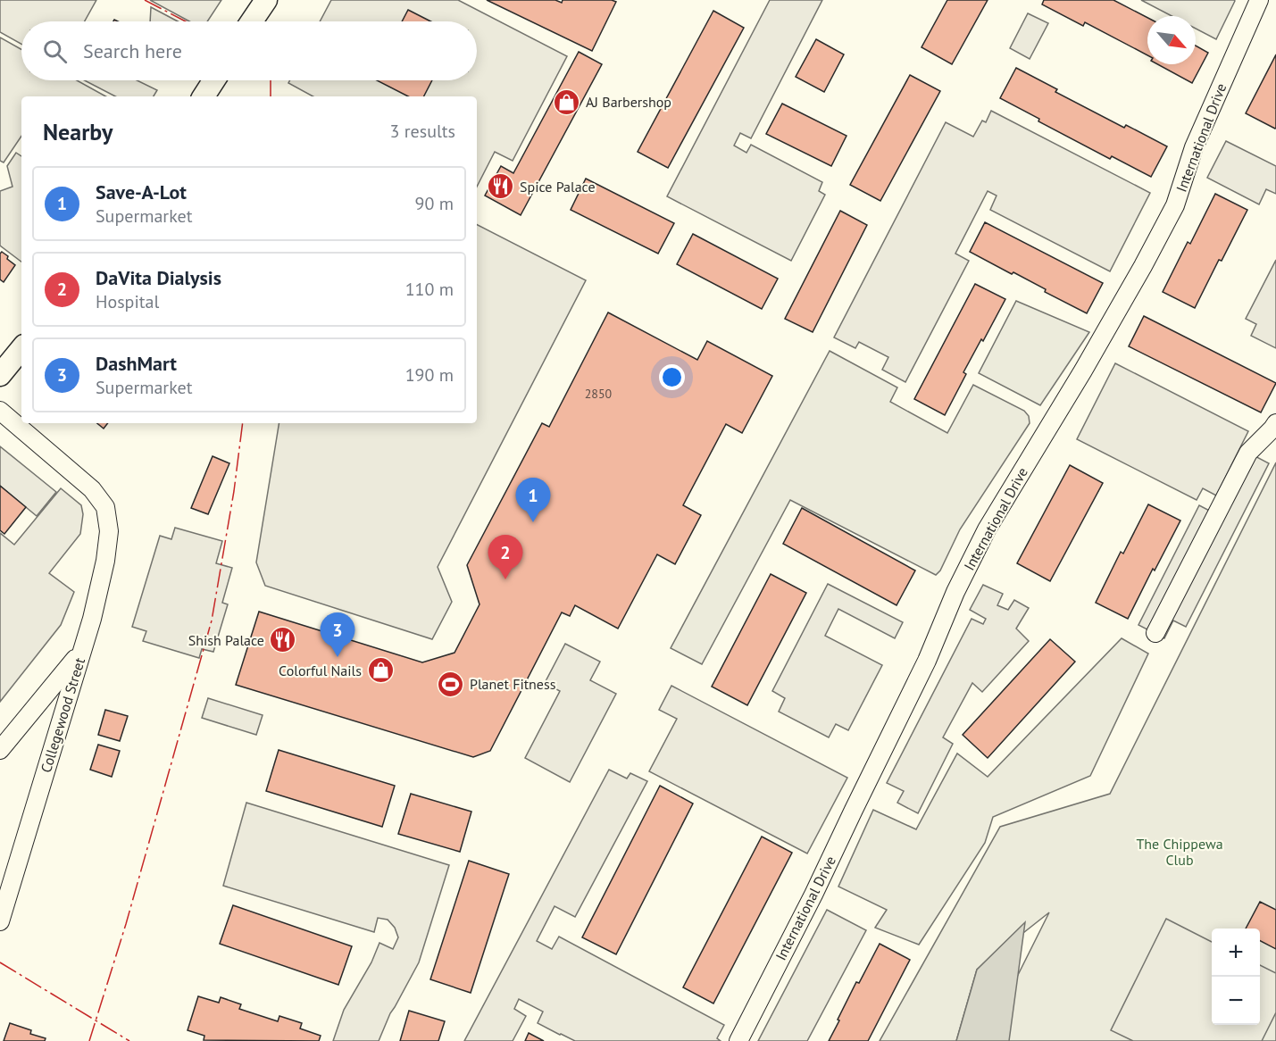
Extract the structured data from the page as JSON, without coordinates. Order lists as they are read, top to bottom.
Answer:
{
  "streets": {
    "street": ["International Drive", "Collegewood Street"]
  },
  "parks": ["The Chippewa Club"],
  "places": {
    "shop": ["AJ Barbershop", "Colorful Nails"],
    "restaurant": ["Spice Palace", "Shish Palace"],
    "sports": ["Planet Fitness"]
  },
  "house_numbers": ["2850"],
  "north": "bottom right",
  "page": {
    "search": "Search here",
    "heading": ["Nearby", "3 results"],
    "list": [
      {
        "mark": "1",
        "name": "Save-A-Lot",
        "note": "Supermarket",
        "value": "90 m"
      },
      {
        "mark": "2",
        "name": "DaVita Dialysis",
        "note": "Hospital",
        "value": "110 m"
      },
      {
        "mark": "3",
        "name": "DashMart",
        "note": "Supermarket",
        "value": "190 m"
      }
    ],
    "pins": ["1", "2", "3"],
    "map_buttons": ["+", "−"]
  }
}
